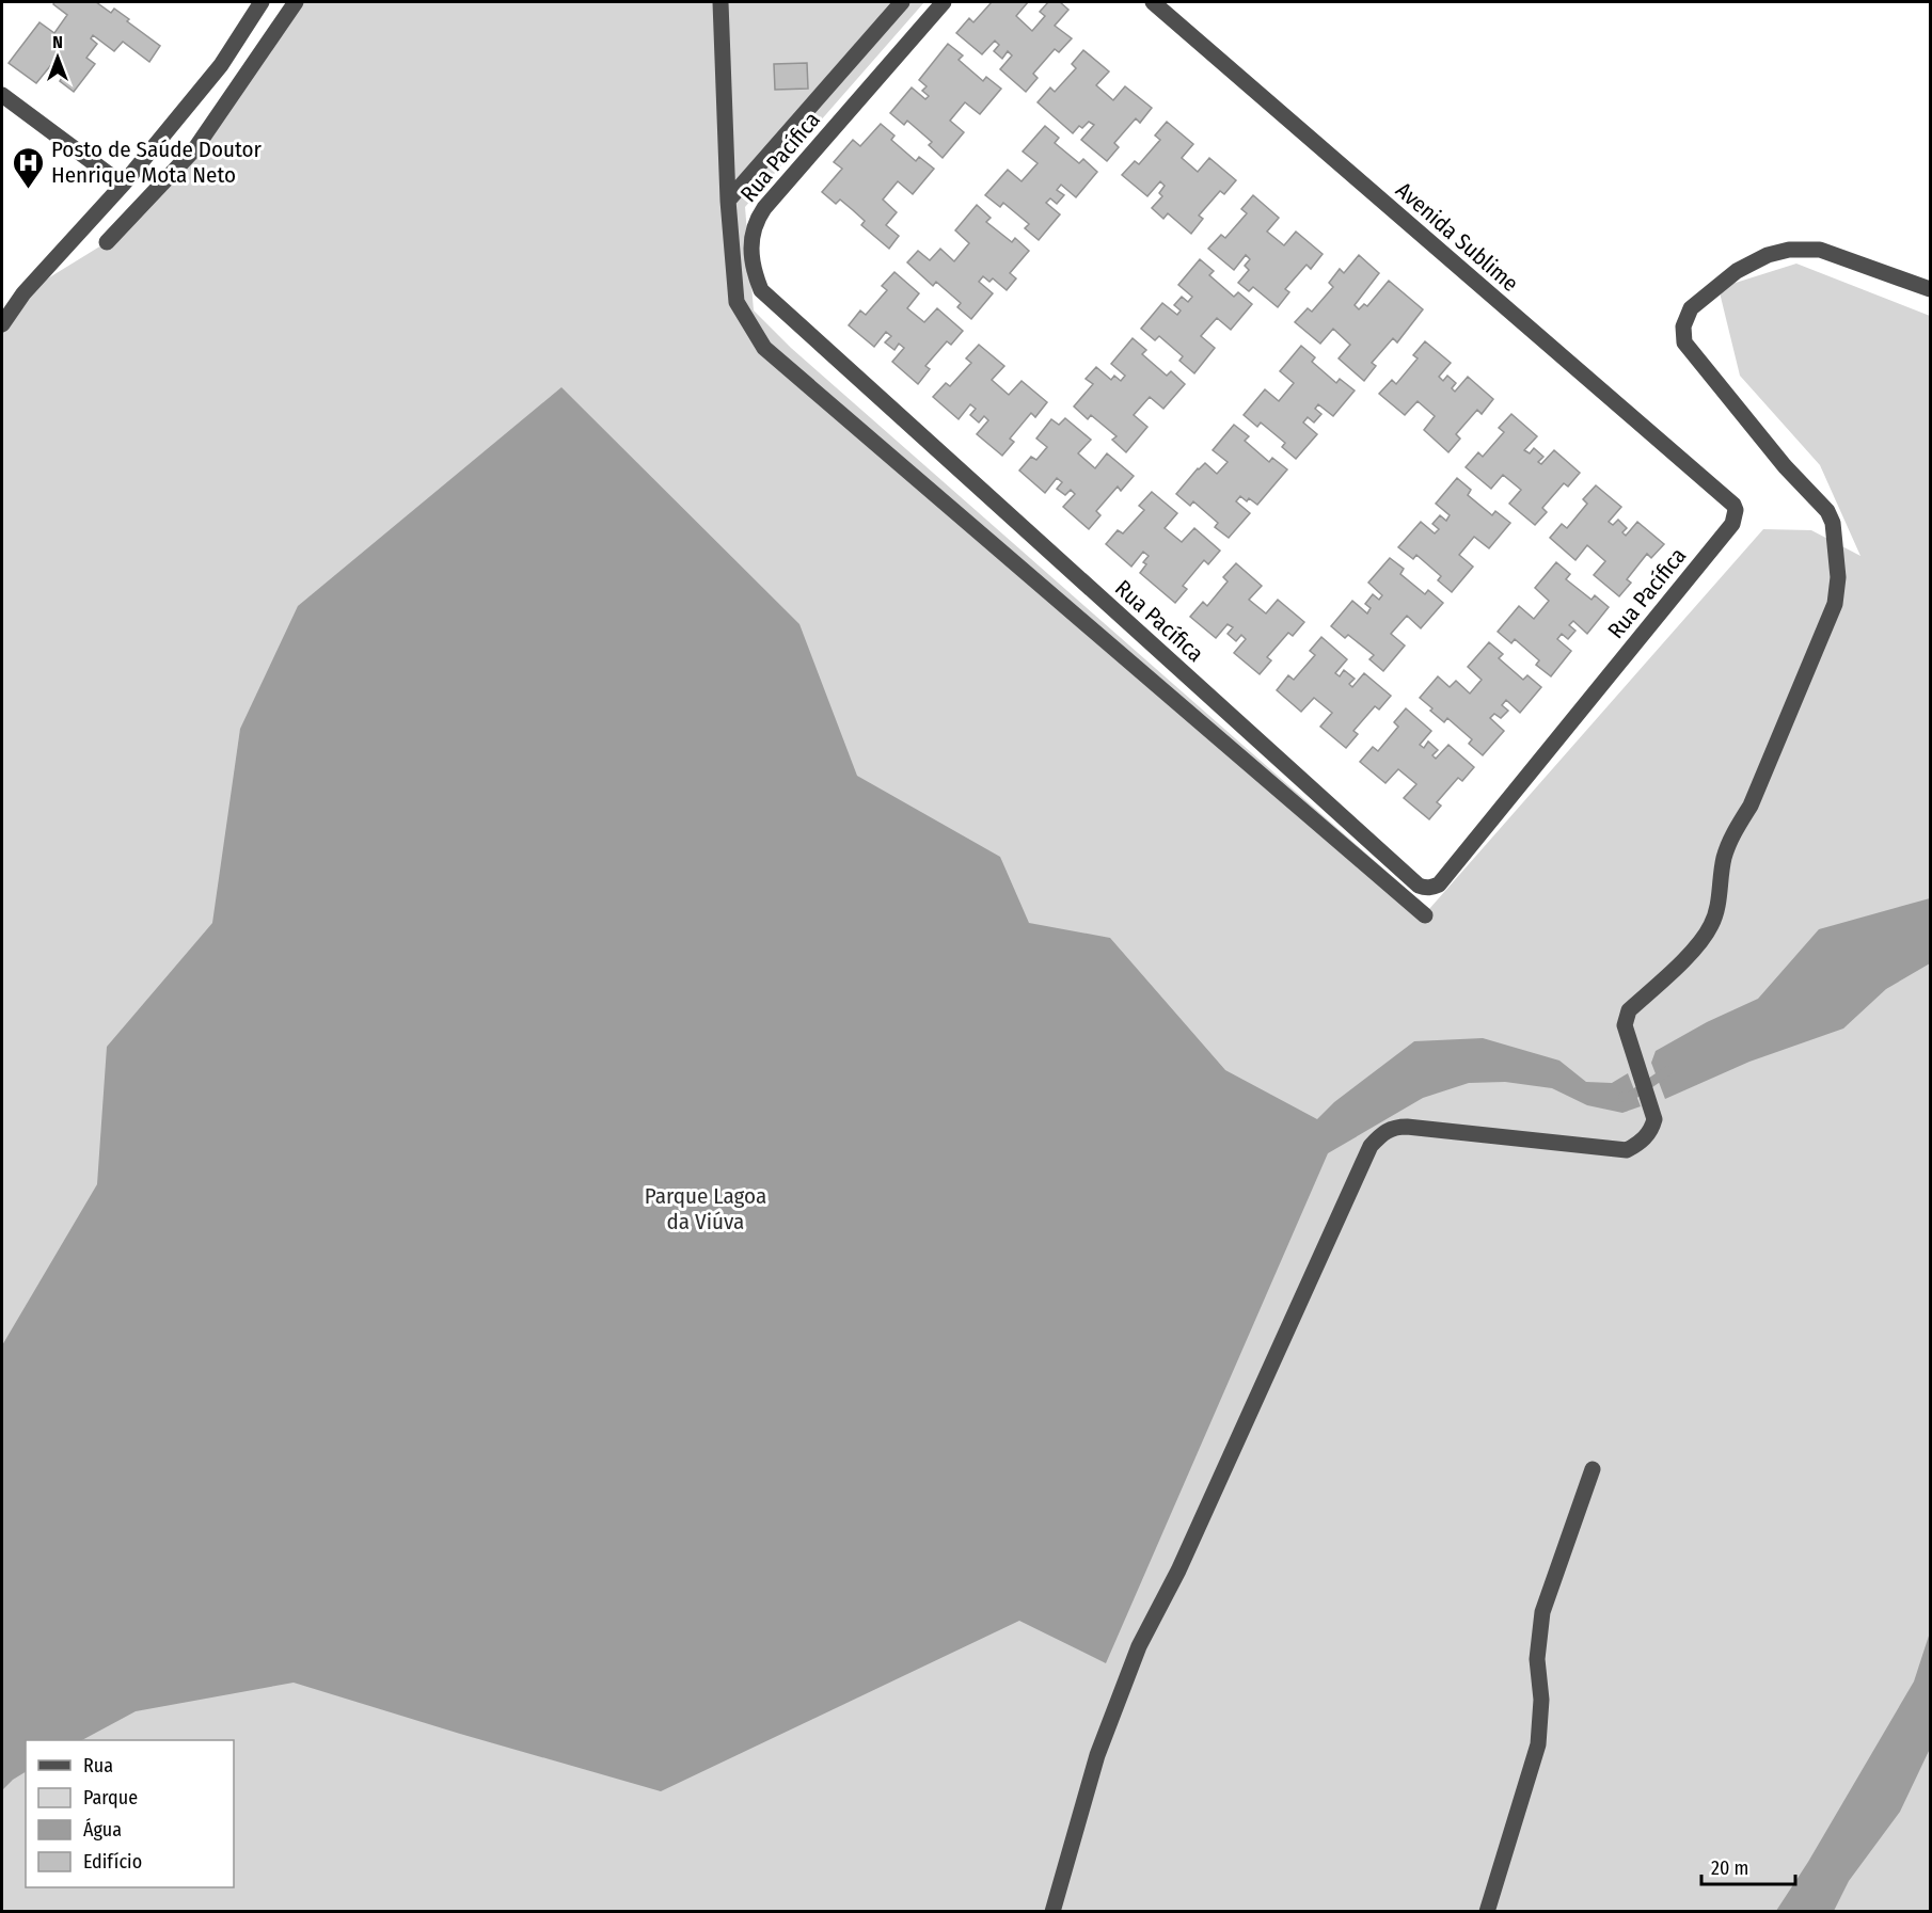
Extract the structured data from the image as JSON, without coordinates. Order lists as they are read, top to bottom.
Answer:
{
  "streets": {
    "street": ["Rua Pacífica", "Avenida Sublime"]
  },
  "crossings": [
    ["Rua Pacífica", "Avenida Sublime"]
  ],
  "parks": ["Parque Lagoa da Viúva"],
  "places": {
    "hospital": ["Posto de Saúde Doutor Henrique Mota Neto"]
  },
  "legend": [
    "Rua",
    "Parque",
    "Água",
    "Edifício"
  ],
  "scale_bar": "20 m",
  "north": "top"
}
